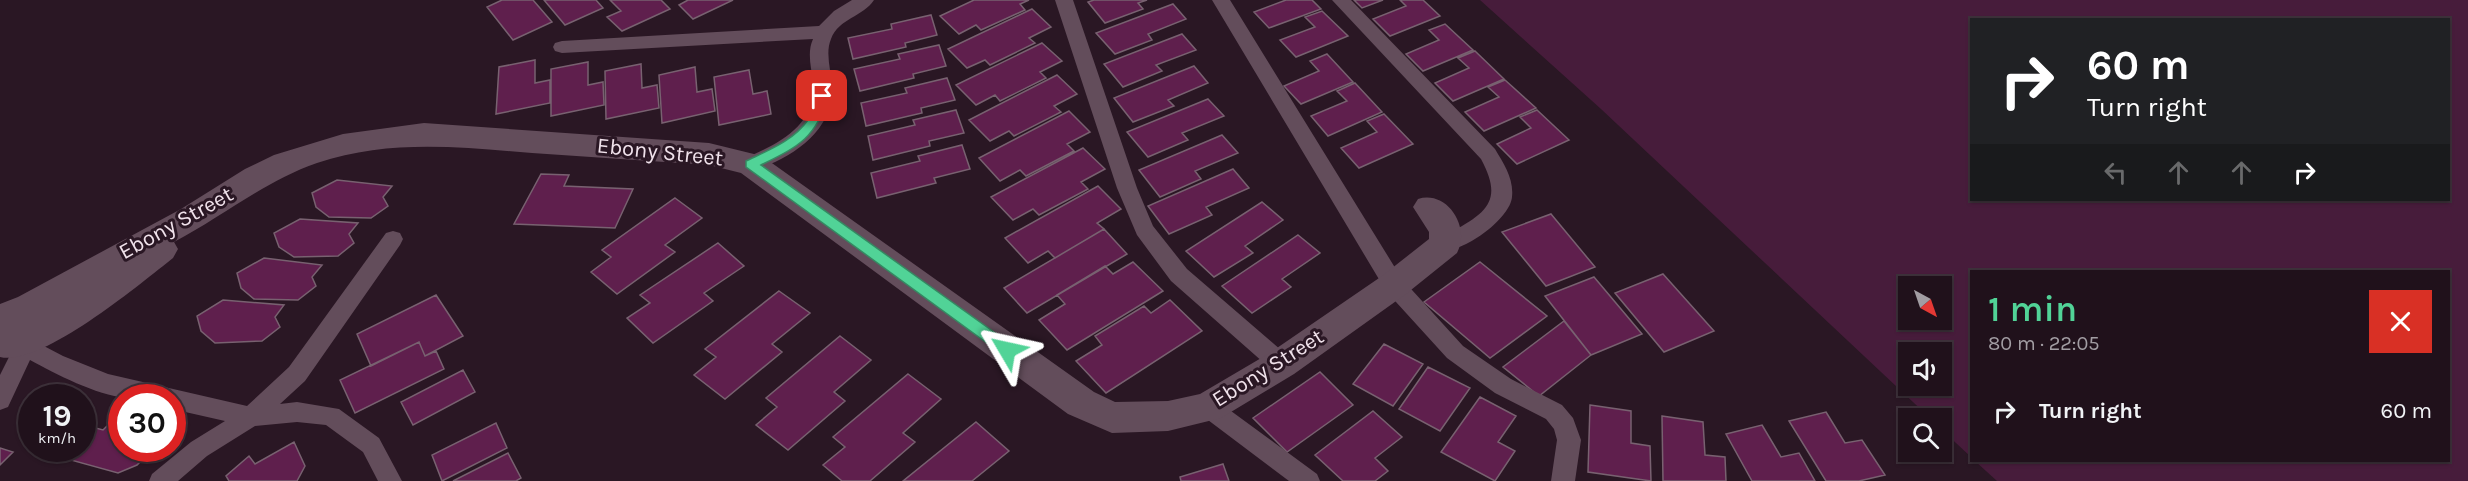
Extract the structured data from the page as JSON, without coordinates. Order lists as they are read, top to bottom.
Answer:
{
  "streets": {
    "street": ["Ebony Street"]
  },
  "north": "bottom right",
  "page": {
    "turn": ["60 m", "Turn right"],
    "heading": ["1 min", "80 m · 22:05"],
    "list": [
      {
        "name": "Turn right",
        "value": "60 m"
      }
    ],
    "speed": "19 km/h",
    "limit": "30"
  }
}
